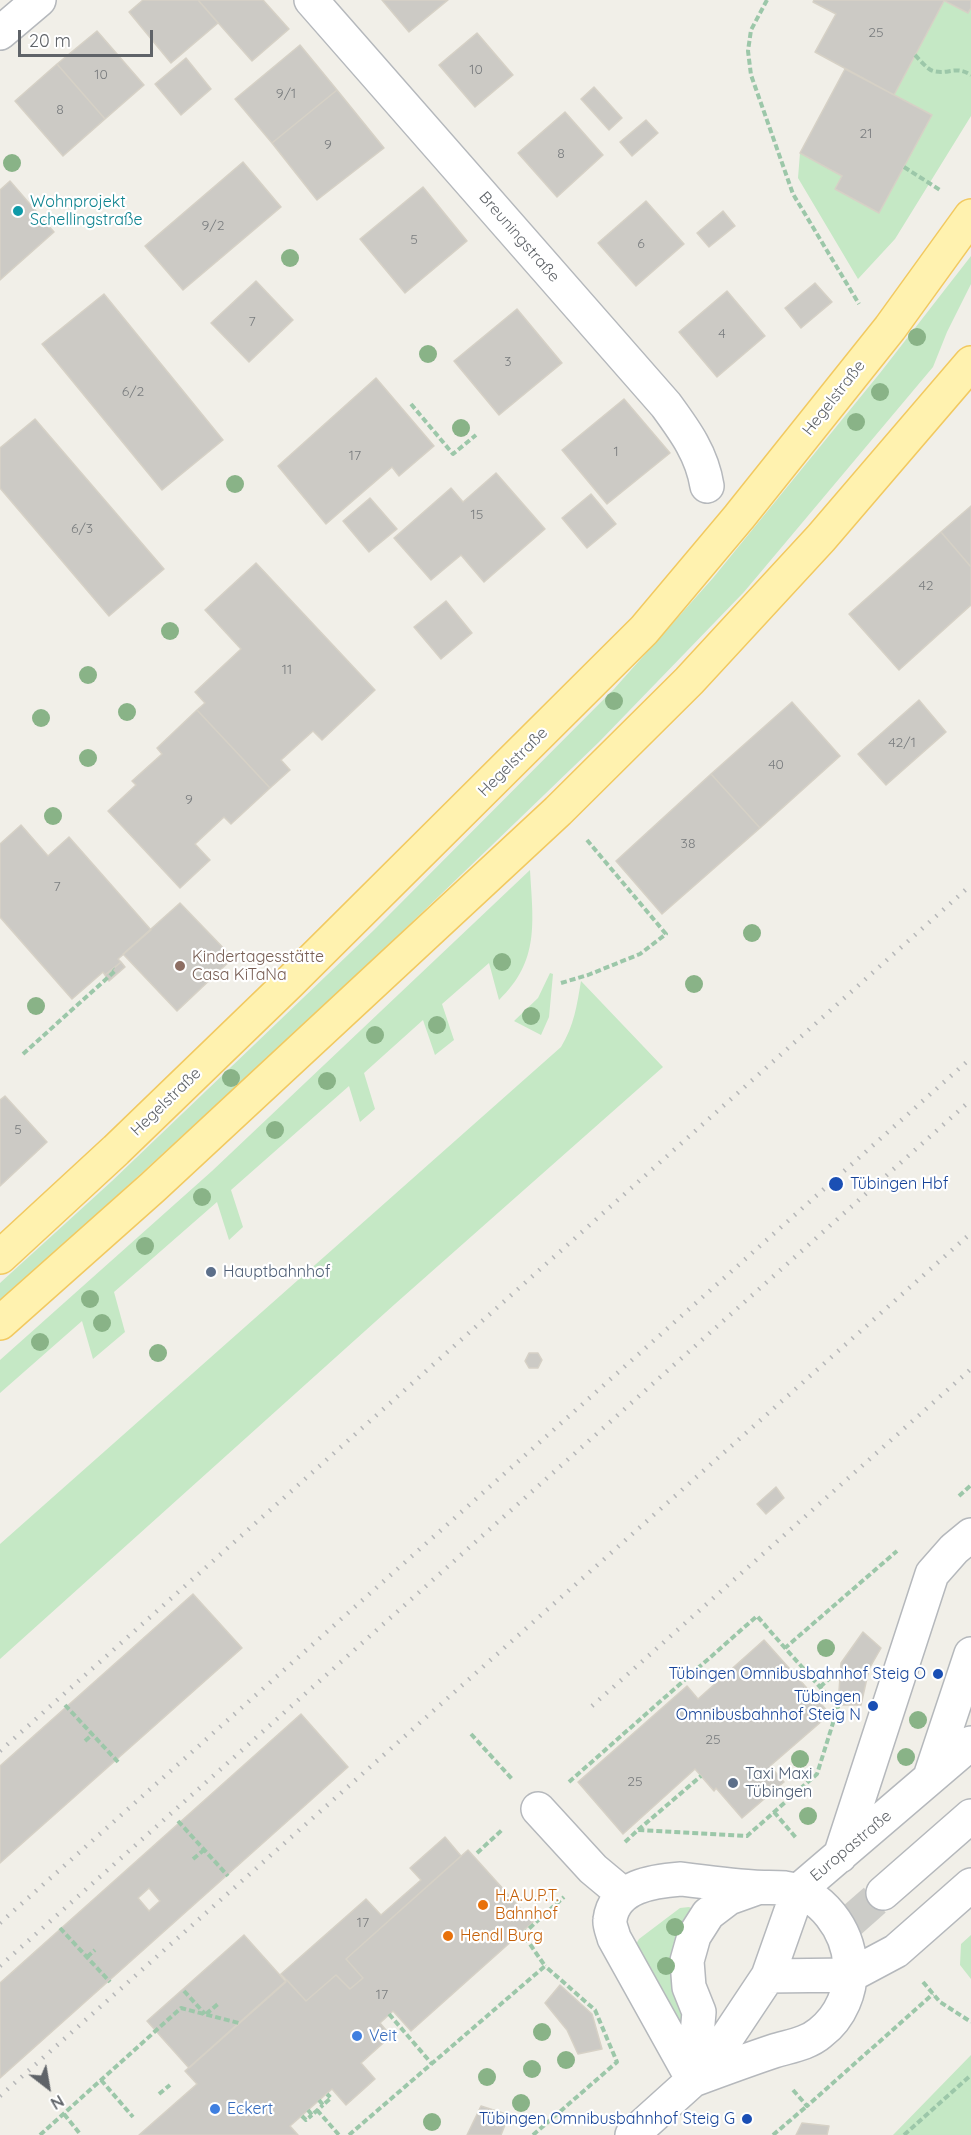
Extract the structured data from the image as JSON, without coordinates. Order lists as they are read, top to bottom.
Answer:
{
  "streets": {
    "main road": ["Hegelstraße"],
    "street": ["Breuningstraße", "Europastraße"]
  },
  "places": [
    "Wohnprojekt Schellingstraße",
    "Kindertagesstätte Casa KiTaNa",
    "Tübingen Hbf",
    "Hauptbahnhof",
    "Tübingen Omnibusbahnhof Steig O",
    "Tübingen Omnibusbahnhof Steig N",
    "Taxi Maxi Tübingen",
    "H.A.U.P.T. Bahnhof",
    "Hendl Burg",
    "Veit",
    "Eckert",
    "Tübingen Omnibusbahnhof Steig G"
  ],
  "house_numbers": [
    "25",
    "10",
    "10",
    "9/1",
    "8",
    "21",
    "9",
    "8",
    "9/2",
    "5",
    "6",
    "7",
    "4",
    "3",
    "6/2",
    "1",
    "17",
    "15",
    "6/3",
    "42",
    "11",
    "42/1",
    "40",
    "9",
    "38",
    "7",
    "5",
    "25",
    "25",
    "17",
    "17"
  ],
  "scale_bar": "20 m",
  "north": "bottom right"
}
